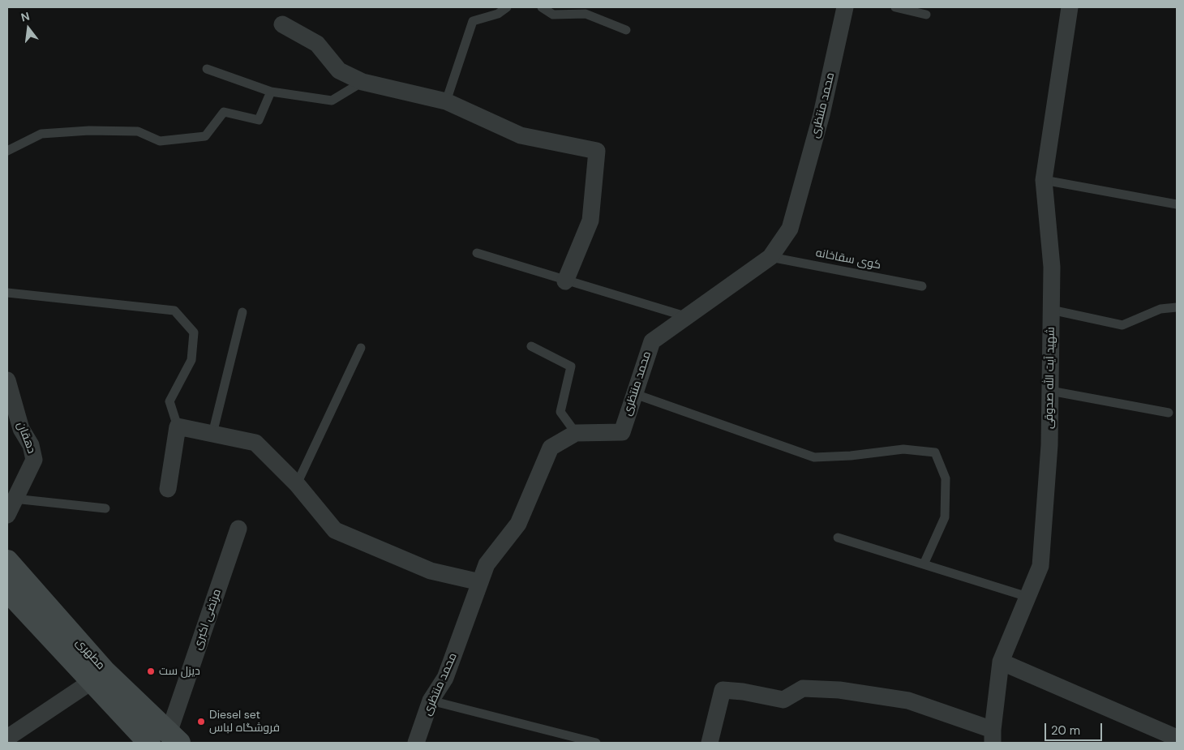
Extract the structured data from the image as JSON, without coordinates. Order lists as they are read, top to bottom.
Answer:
{
  "streets": {
    "main road": ["مطهری"],
    "street": [
      "محمد منتظری",
      "شهید آیت الله صدوقی",
      "دهقان",
      "مرتضی اکبری"
    ],
    "lane": ["کوی سقاخانه"]
  },
  "crossings": [
    ["محمد منتظری", "کوی سقاخانه"],
    ["مرتضی اکبری", "مطهری"]
  ],
  "places": ["دیزل ست", "Diesel set فروشگاه لباس"],
  "scale_bar": "20 m",
  "north": "top"
}
